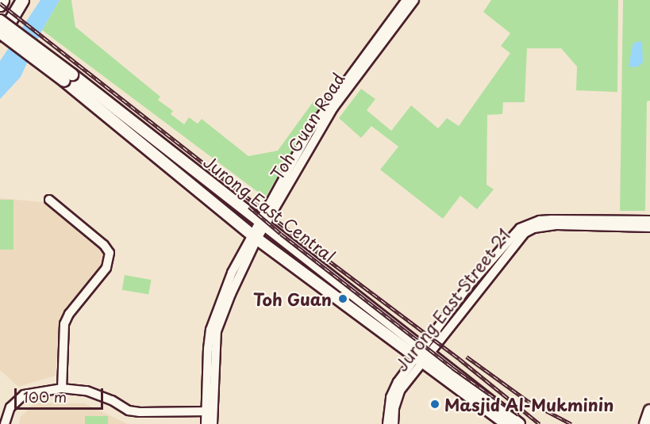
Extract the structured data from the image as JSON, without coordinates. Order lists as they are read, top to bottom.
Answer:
{
  "streets": {
    "main road": ["Jurong East Central"],
    "street": ["Toh Guan Road", "Jurong East Street 21"]
  },
  "crossings": [
    ["Toh Guan Road", "Jurong East Central"],
    ["Jurong East Central", "Jurong East Street 21"]
  ],
  "places": ["Toh Guan", "Masjid Al-Mukminin"],
  "scale_bar": "100 m"
}
